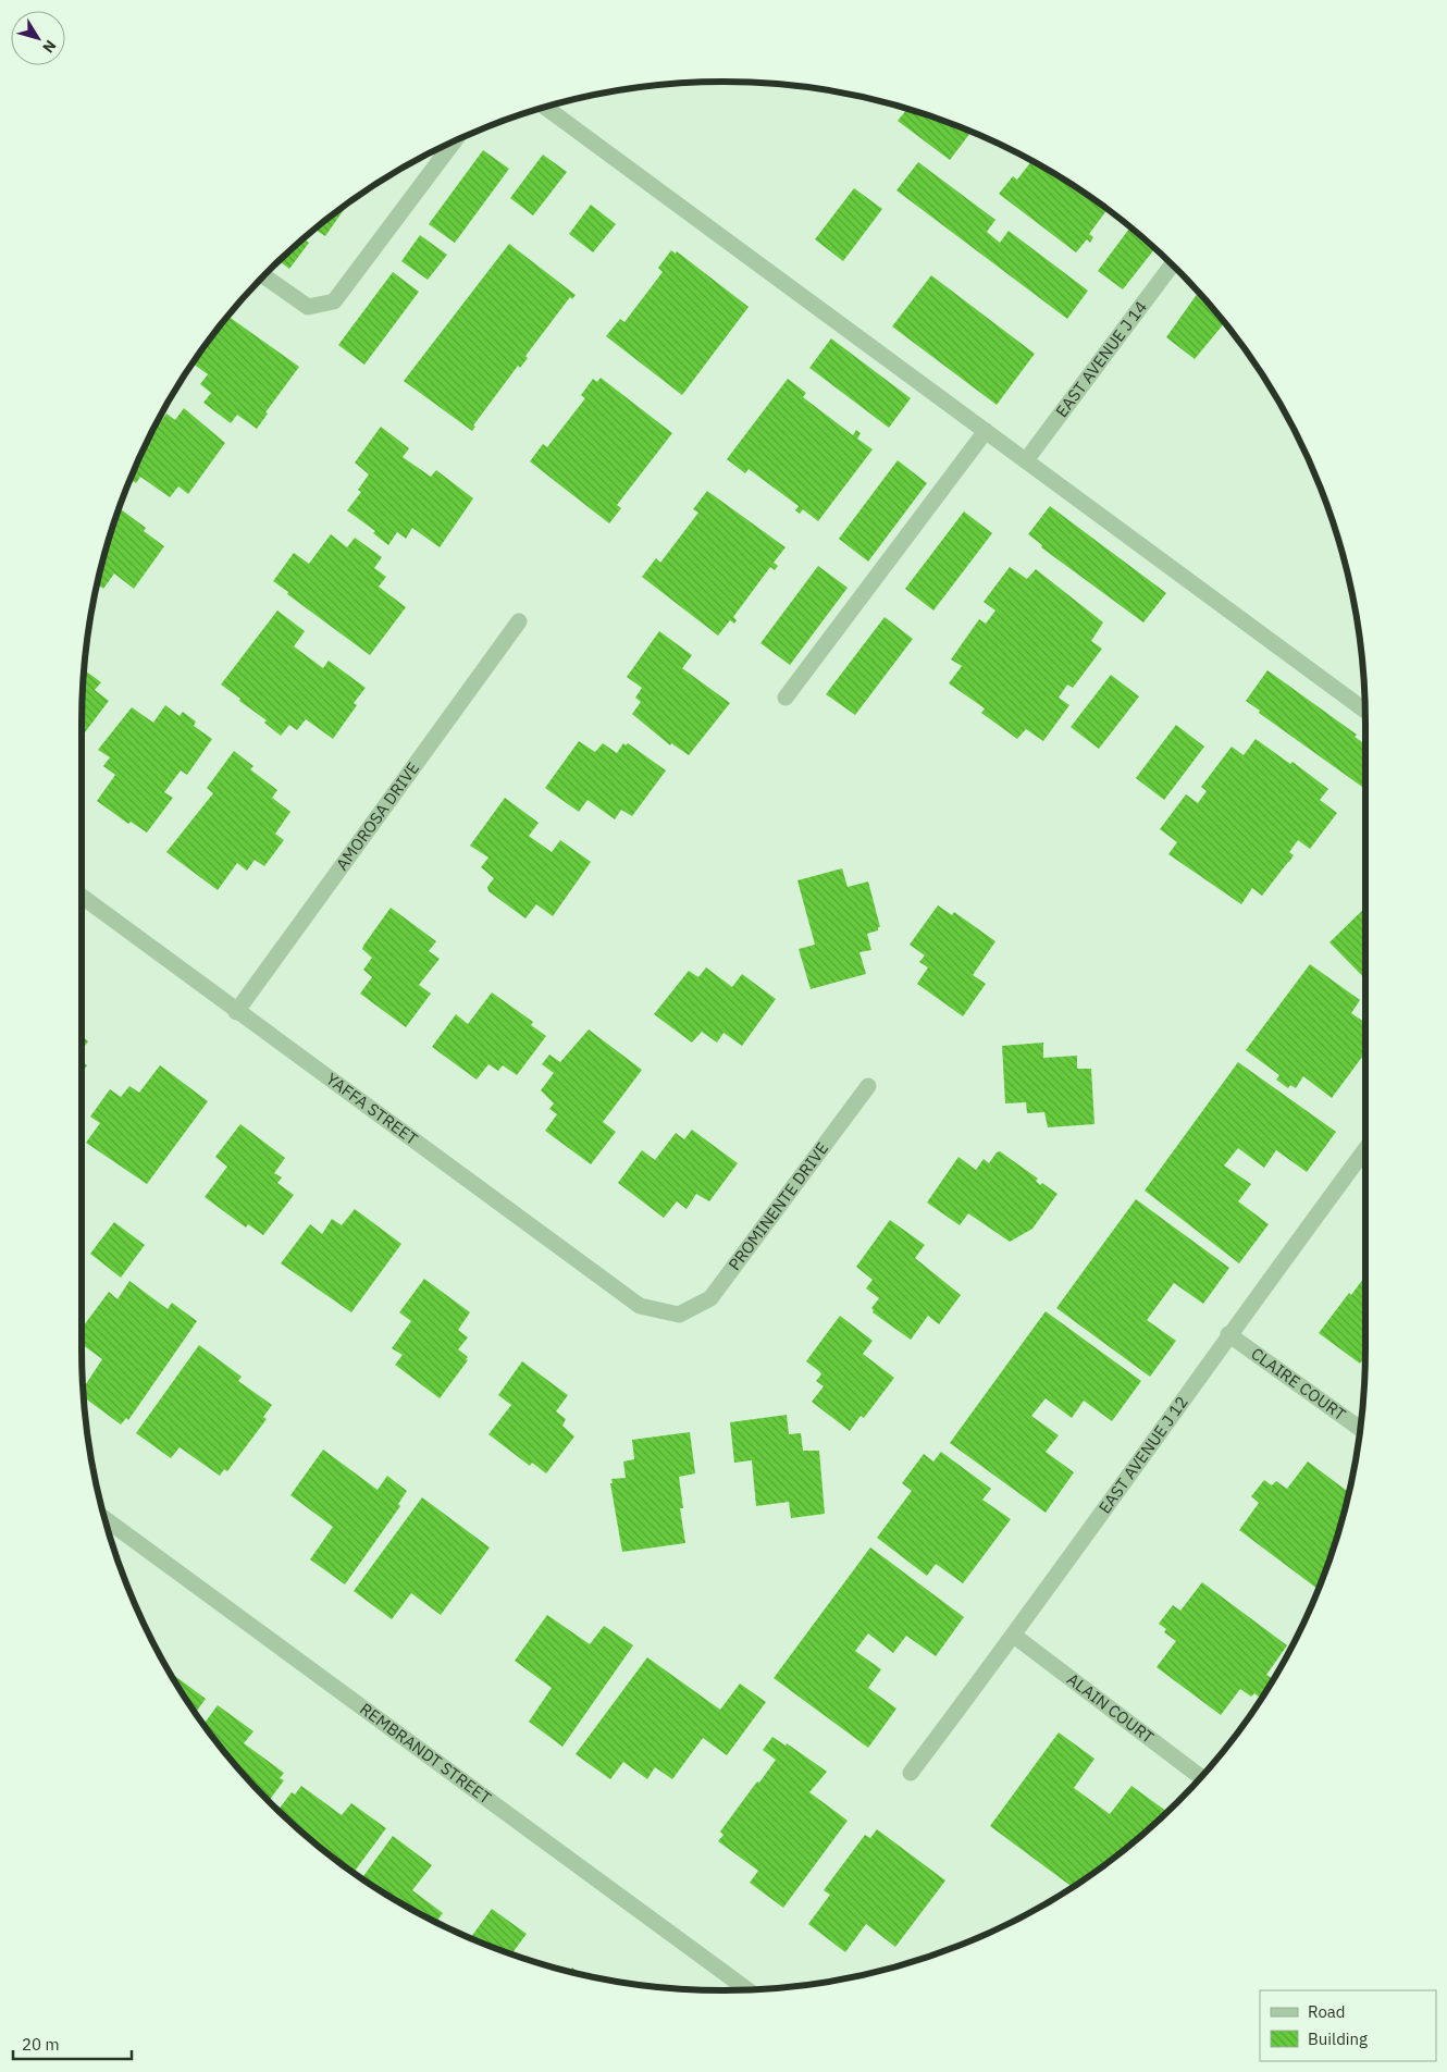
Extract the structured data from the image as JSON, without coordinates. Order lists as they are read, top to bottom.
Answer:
{
  "streets": {
    "street": [
      "EAST AVENUE J 14",
      "AMOROSA DRIVE",
      "YAFFA STREET",
      "PROMINENTE DRIVE",
      "CLAIRE COURT",
      "EAST AVENUE J 12",
      "ALAIN COURT",
      "REMBRANDT STREET"
    ]
  },
  "crossings": [
    ["AMOROSA DRIVE", "YAFFA STREET"],
    ["YAFFA STREET", "PROMINENTE DRIVE"],
    ["CLAIRE COURT", "EAST AVENUE J 12"],
    ["EAST AVENUE J 12", "ALAIN COURT"]
  ],
  "legend": ["Road", "Building"],
  "scale_bar": "20 m",
  "north": "bottom right"
}
